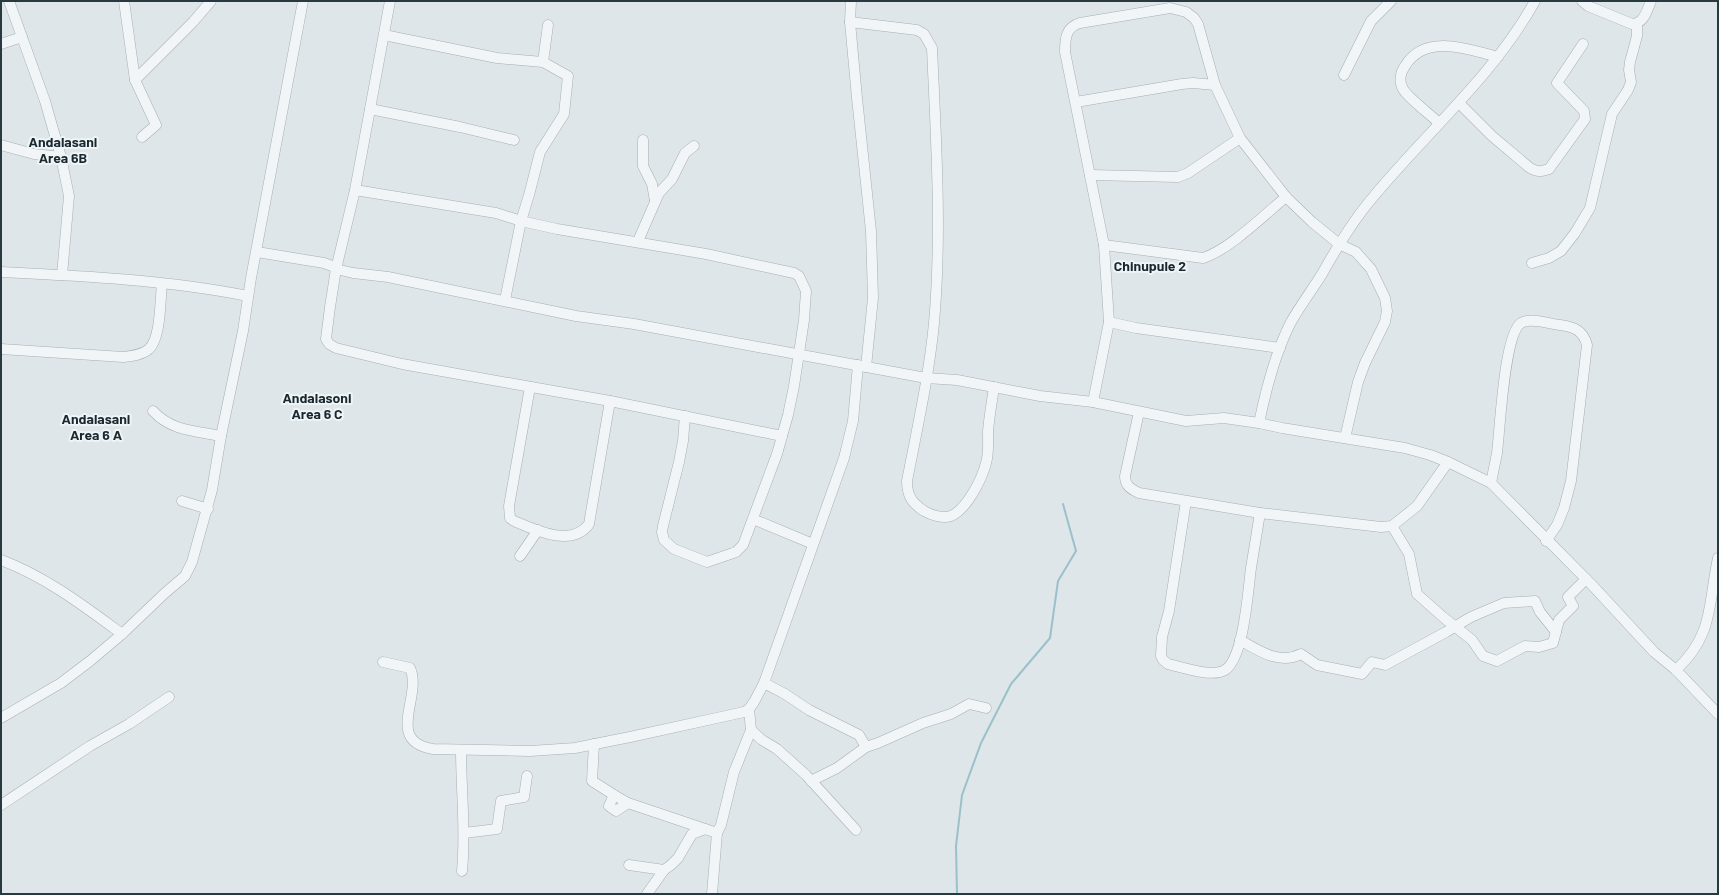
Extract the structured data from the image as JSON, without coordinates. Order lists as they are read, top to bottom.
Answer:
{
  "districts": [
    "Andalasani Area 6B",
    "Chinupule 2",
    "Andalasoni Area 6 C",
    "Andalasani Area 6 A"
  ]
}
